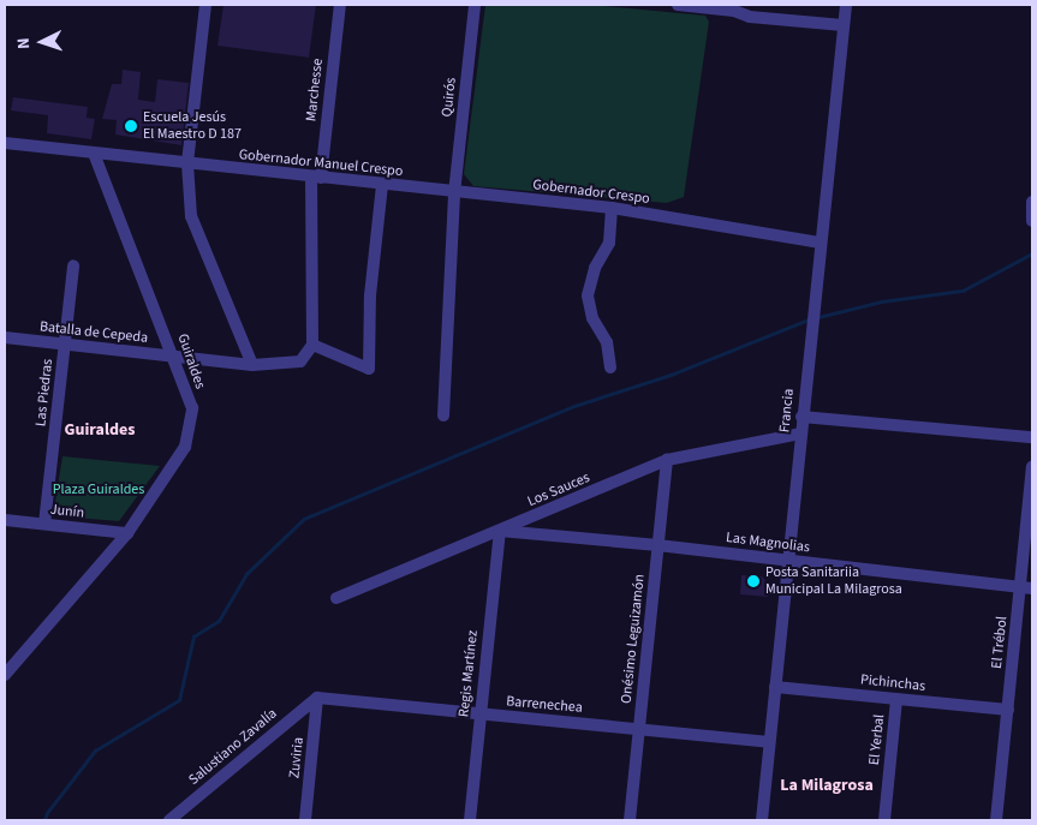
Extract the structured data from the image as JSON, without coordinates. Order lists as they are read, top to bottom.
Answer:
{
  "streets": {
    "street": [
      "Marchesse",
      "Quirós",
      "Gobernador Manuel Crespo",
      "Gobernador Crespo",
      "Batalla de Cepeda",
      "Guiraldes",
      "Las Piedras",
      "Francia",
      "Los Sauces",
      "Junín",
      "Las Magnolias",
      "Onésimo Leguizamón",
      "El Trébol",
      "Regis Martínez",
      "Pichinchas",
      "Barrenechea",
      "El Yerbal",
      "Salustiano Zavalía",
      "Zuviria"
    ]
  },
  "crossings": [
    ["Marchesse", "Gobernador Manuel Crespo"],
    ["Marchesse", "Batalla de Cepeda"],
    ["Quirós", "Gobernador Manuel Crespo"],
    ["Quirós", "Gobernador Crespo"],
    ["Gobernador Manuel Crespo", "Gobernador Crespo"],
    ["Gobernador Manuel Crespo", "Guiraldes"],
    ["Gobernador Crespo", "Francia"],
    ["Batalla de Cepeda", "Guiraldes"],
    ["Batalla de Cepeda", "Las Piedras"],
    ["Guiraldes", "Junín"],
    ["Las Piedras", "Junín"],
    ["Francia", "Los Sauces"],
    ["Francia", "Las Magnolias"],
    ["Francia", "Pichinchas"],
    ["Francia", "Barrenechea"],
    ["Los Sauces", "Las Magnolias"],
    ["Los Sauces", "Onésimo Leguizamón"],
    ["Los Sauces", "Regis Martínez"],
    ["Las Magnolias", "Onésimo Leguizamón"],
    ["Las Magnolias", "El Trébol"],
    ["Las Magnolias", "Regis Martínez"],
    ["Onésimo Leguizamón", "Barrenechea"],
    ["El Trébol", "Pichinchas"],
    ["Regis Martínez", "Barrenechea"],
    ["Pichinchas", "El Yerbal"],
    ["Barrenechea", "Salustiano Zavalía"],
    ["Barrenechea", "Zuviria"],
    ["Salustiano Zavalía", "Zuviria"]
  ],
  "districts": ["Guiraldes", "La Milagrosa"],
  "parks": ["Plaza Guiraldes"],
  "places": ["Escuela Jesús El Maestro D 187", "Posta Sanitariia Municipal La Milagrosa"],
  "north": "left"
}
